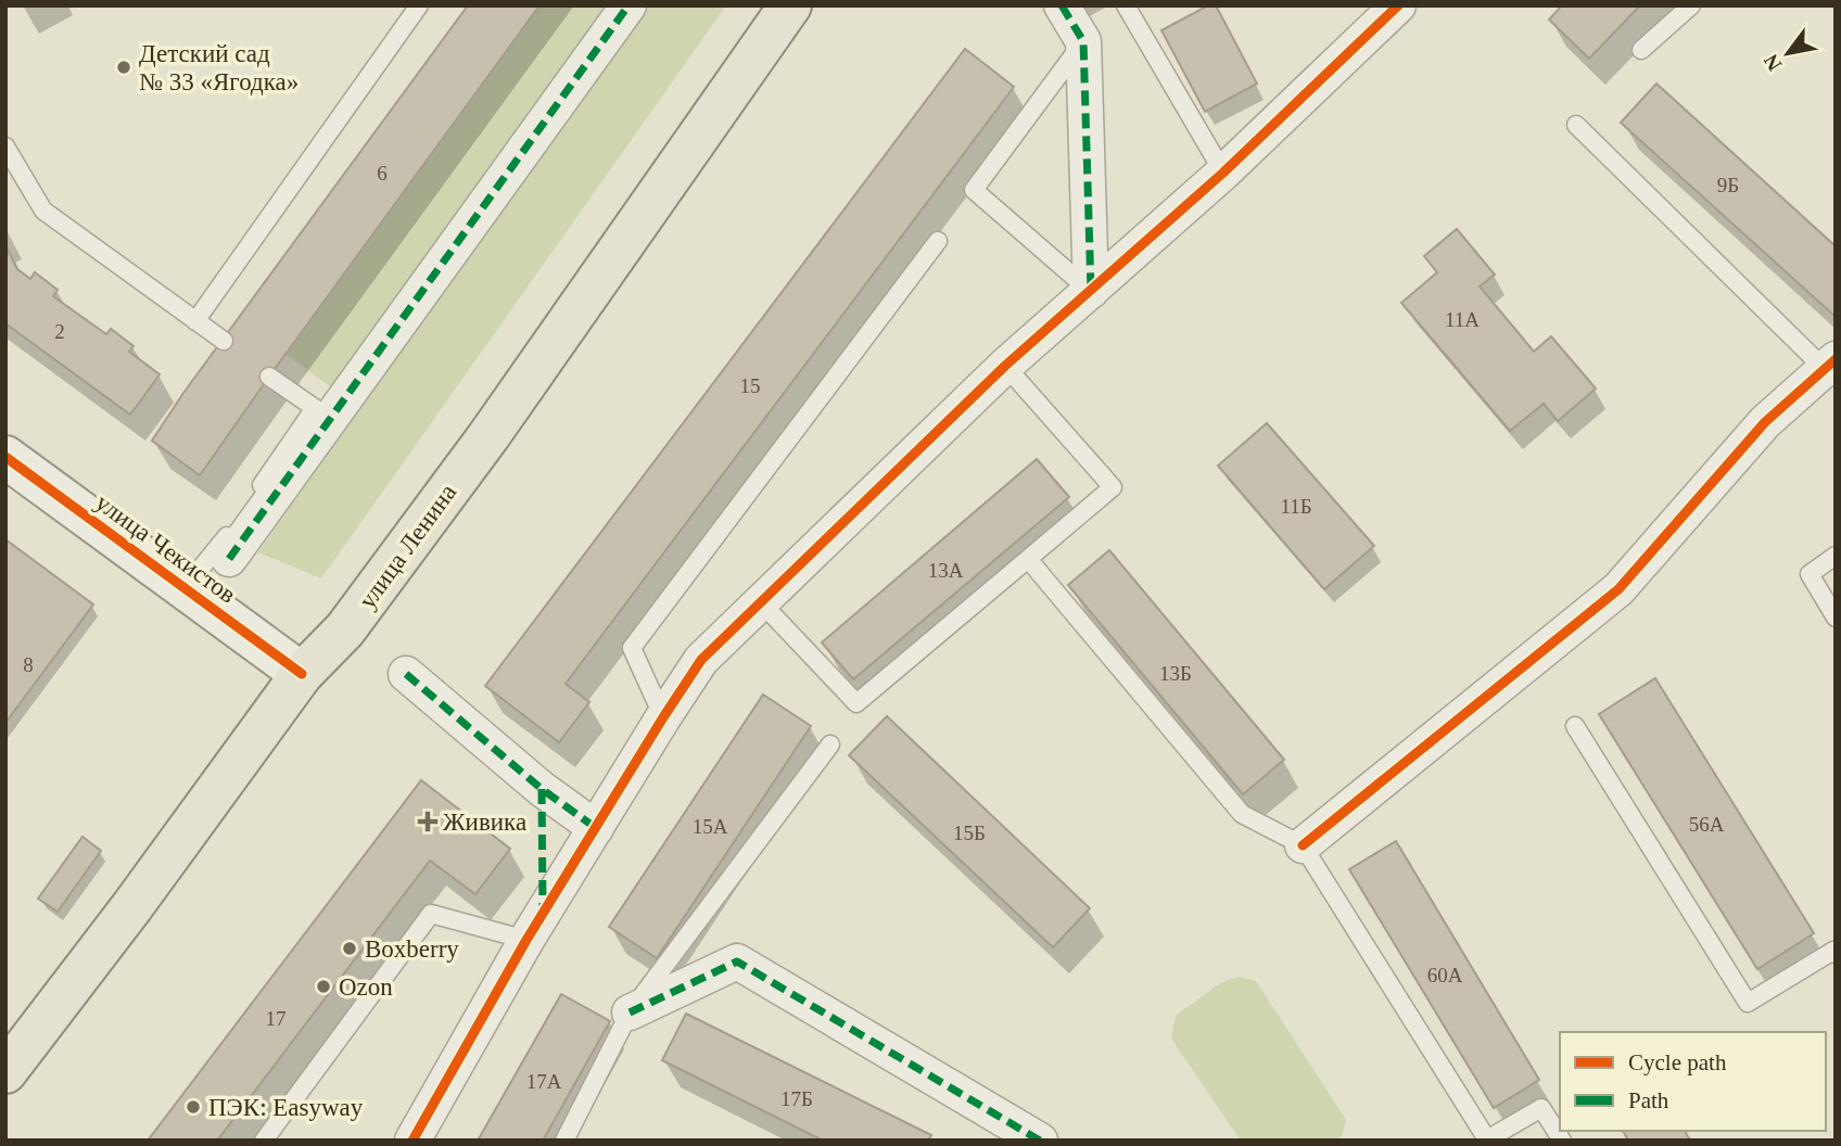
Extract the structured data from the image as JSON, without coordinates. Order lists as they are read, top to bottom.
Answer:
{
  "streets": {
    "main road": ["улица Ленина"],
    "street": ["улица Чекистов"]
  },
  "crossings": [
    ["улица Ленина", "улица Чекистов"]
  ],
  "places": {
    "other": [
      "Детский сад № 33 «Ягодка»",
      "Boxberry",
      "Ozon",
      "ПЭК: Easyway"
    ],
    "health": ["Живика"]
  },
  "house_numbers": [
    "6",
    "9Б",
    "11А",
    "2",
    "15",
    "11Б",
    "13А",
    "8",
    "13Б",
    "56А",
    "15А",
    "15Б",
    "60А",
    "17",
    "17А",
    "17Б"
  ],
  "legend": ["Cycle path", "Path"],
  "north": "bottom left"
}
